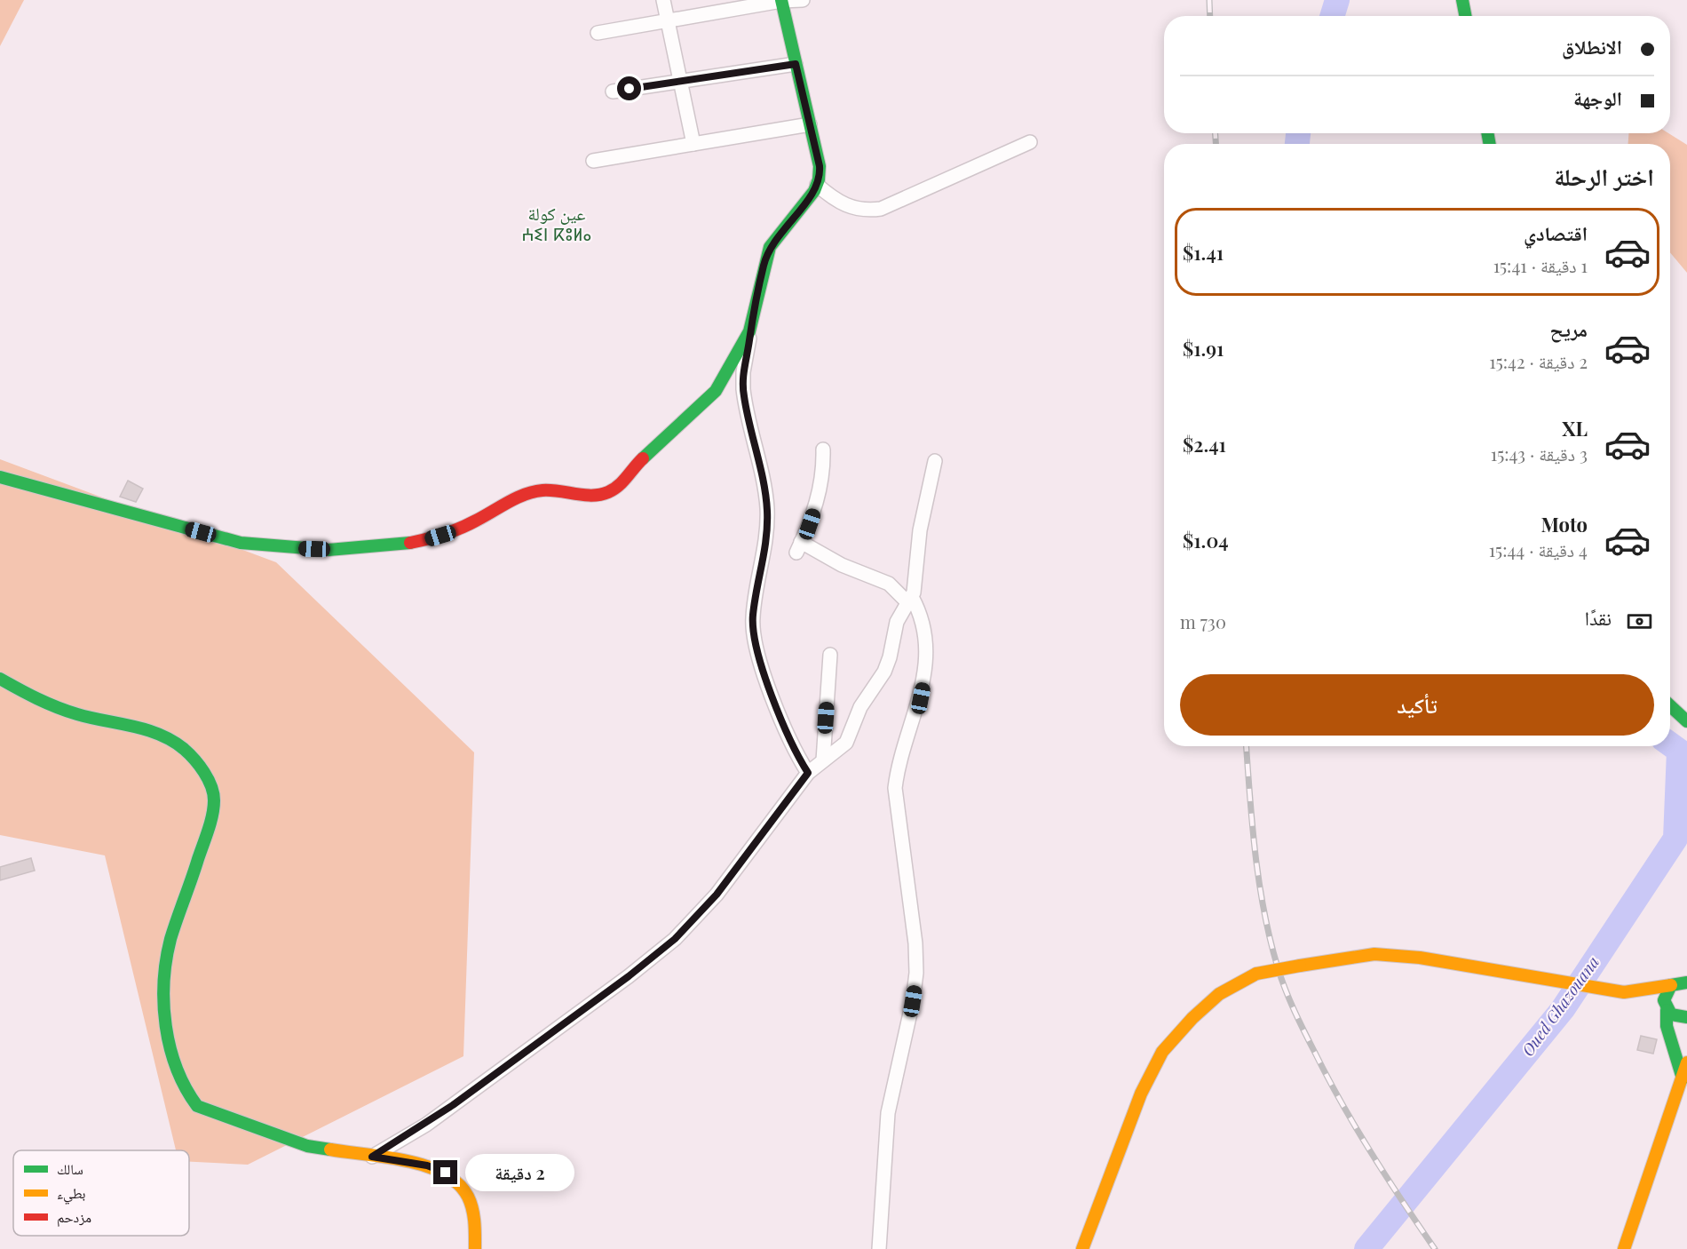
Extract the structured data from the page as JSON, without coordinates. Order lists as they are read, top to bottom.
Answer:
{
  "districts": ["عين كولة ⵄⵉⵏ ⴽⵓⵍⴰ"],
  "water": ["Oued Ghazouana"],
  "legend": ["سالك", "بطيء", "مزدحم"],
  "page": {
    "banner": ["الانطلاق", "الوجهة"],
    "heading": "اختر الرحلة",
    "list": [
      {
        "name": "اقتصادي",
        "note": "1 دقيقة · 15:41",
        "value": "$1.41"
      },
      {
        "name": "مريح",
        "note": "2 دقيقة · 15:42",
        "value": "$1.91"
      },
      {
        "name": "XL",
        "note": "3 دقيقة · 15:43",
        "value": "$2.41"
      },
      {
        "name": "Moto",
        "note": "4 دقيقة · 15:44",
        "value": "$1.04"
      }
    ],
    "pay": ["نقدًا", "730 m"],
    "buttons": "تأكيد",
    "bubble": "2 دقيقة"
  }
}
